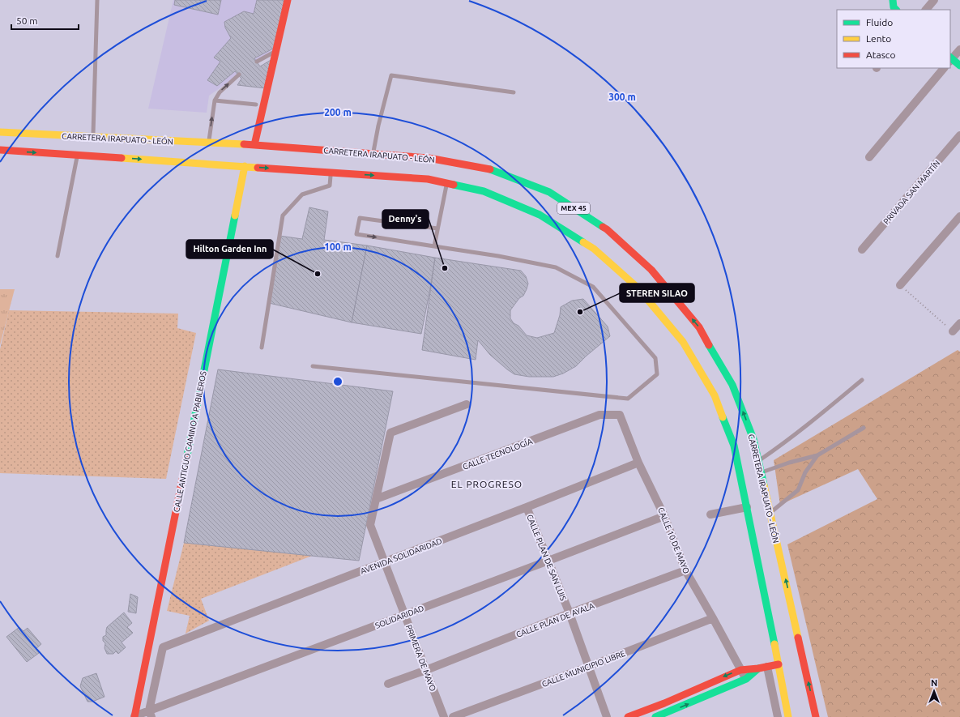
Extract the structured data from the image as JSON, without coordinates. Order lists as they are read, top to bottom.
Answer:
{
  "streets": {
    "main road": ["CARRETERA IRAPUATO - LEÓN", "MEX 45", "CALLE ANTIGUO CAMINO A PABILEROS"],
    "street": [
      "PRIVADA SAN MARTÍN",
      "CALLE TECNOLOGÍA",
      "CALLE 10 DE MAYO",
      "AVENIDA SOLIDARIDAD",
      "CALLE PLAN DE SAN LUIS",
      "SOLIDARIDAD",
      "CALLE PLAN DE AYALA",
      "PRIMERA DE MAYO",
      "CALLE MUNICIPIO LIBRE"
    ]
  },
  "crossings": [
    ["MEX 45", "CALLE ANTIGUO CAMINO A PABILEROS"],
    ["CALLE ANTIGUO CAMINO A PABILEROS", "AVENIDA SOLIDARIDAD"],
    ["CALLE ANTIGUO CAMINO A PABILEROS", "SOLIDARIDAD"],
    ["CALLE TECNOLOGÍA", "CALLE 10 DE MAYO"],
    ["CALLE TECNOLOGÍA", "PRIMERA DE MAYO"],
    ["CALLE 10 DE MAYO", "AVENIDA SOLIDARIDAD"],
    ["CALLE 10 DE MAYO", "SOLIDARIDAD"],
    ["CALLE 10 DE MAYO", "CALLE PLAN DE AYALA"],
    ["CALLE 10 DE MAYO", "CALLE MUNICIPIO LIBRE"],
    ["AVENIDA SOLIDARIDAD", "CALLE PLAN DE SAN LUIS"],
    ["AVENIDA SOLIDARIDAD", "SOLIDARIDAD"],
    ["AVENIDA SOLIDARIDAD", "PRIMERA DE MAYO"],
    ["CALLE PLAN DE SAN LUIS", "SOLIDARIDAD"],
    ["CALLE PLAN DE SAN LUIS", "CALLE PLAN DE AYALA"],
    ["CALLE PLAN DE SAN LUIS", "CALLE MUNICIPIO LIBRE"],
    ["SOLIDARIDAD", "PRIMERA DE MAYO"],
    ["CALLE PLAN DE AYALA", "PRIMERA DE MAYO"]
  ],
  "districts": ["EL PROGRESO"],
  "places": ["Denny's", "Hilton Garden Inn", "STEREN SILAO"],
  "legend": ["Fluido", "Lento", "Atasco"],
  "scale_bar": "50 m",
  "north": "top",
  "rings": ["300 m", "200 m", "100 m"]
}
